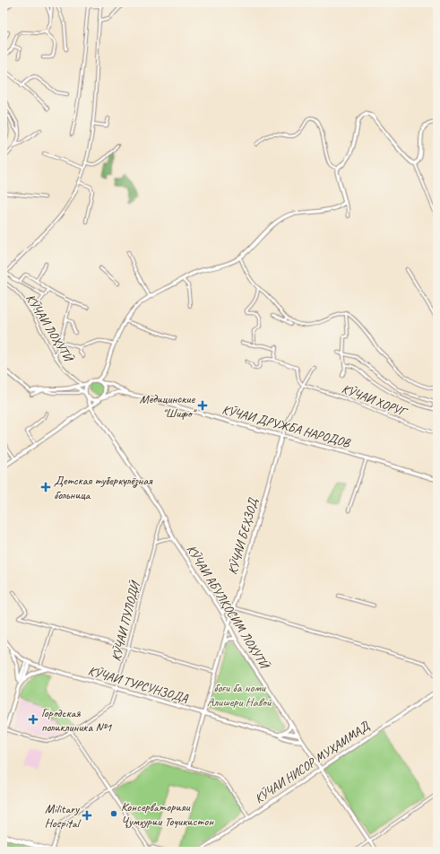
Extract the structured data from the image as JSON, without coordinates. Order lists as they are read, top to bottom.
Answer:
{
  "streets": {
    "street": [
      "КӮЧАИ ЛОҲУТӢ",
      "КӮЧАИ ХОРУГ",
      "КӮЧАИ ДРУЖБА НАРОДОВ",
      "КӮЧАИ БЕҲЗОД",
      "КӮЧАИ АБУЛҚОСИМ ЛОҲУТӢ",
      "КӮЧАИ ПУЛОДӢ",
      "КӮЧАИ ТУРСУНЗОДА",
      "КӮЧАИ НИСОР МУҲАММАД"
    ]
  },
  "crossings": [
    ["КӮЧАИ ДРУЖБА НАРОДОВ", "КӮЧАИ БЕҲЗОД"],
    ["КӮЧАИ БЕҲЗОД", "КӮЧАИ АБУЛҚОСИМ ЛОҲУТӢ"],
    ["КӮЧАИ БЕҲЗОД", "КӮЧАИ ТУРСУНЗОДА"],
    ["КӮЧАИ АБУЛҚОСИМ ЛОҲУТӢ", "КӮЧАИ ПУЛОДӢ"],
    ["КӮЧАИ АБУЛҚОСИМ ЛОҲУТӢ", "КӮЧАИ ТУРСУНЗОДА"],
    ["КӮЧАИ АБУЛҚОСИМ ЛОҲУТӢ", "КӮЧАИ НИСОР МУҲАММАД"],
    ["КӮЧАИ ПУЛОДӢ", "КӮЧАИ ТУРСУНЗОДА"]
  ],
  "parks": ["боғи ба номи Алишери Навоӣ"],
  "places": {
    "health": [
      "Медицинские \"Шифо\"",
      "Детская туберкулёзная больница",
      "Городская поликлиника №1",
      "Military Hospital"
    ],
    "other": ["Консерваторияи Ҷумҳурии Тоҷикистон"]
  }
}
